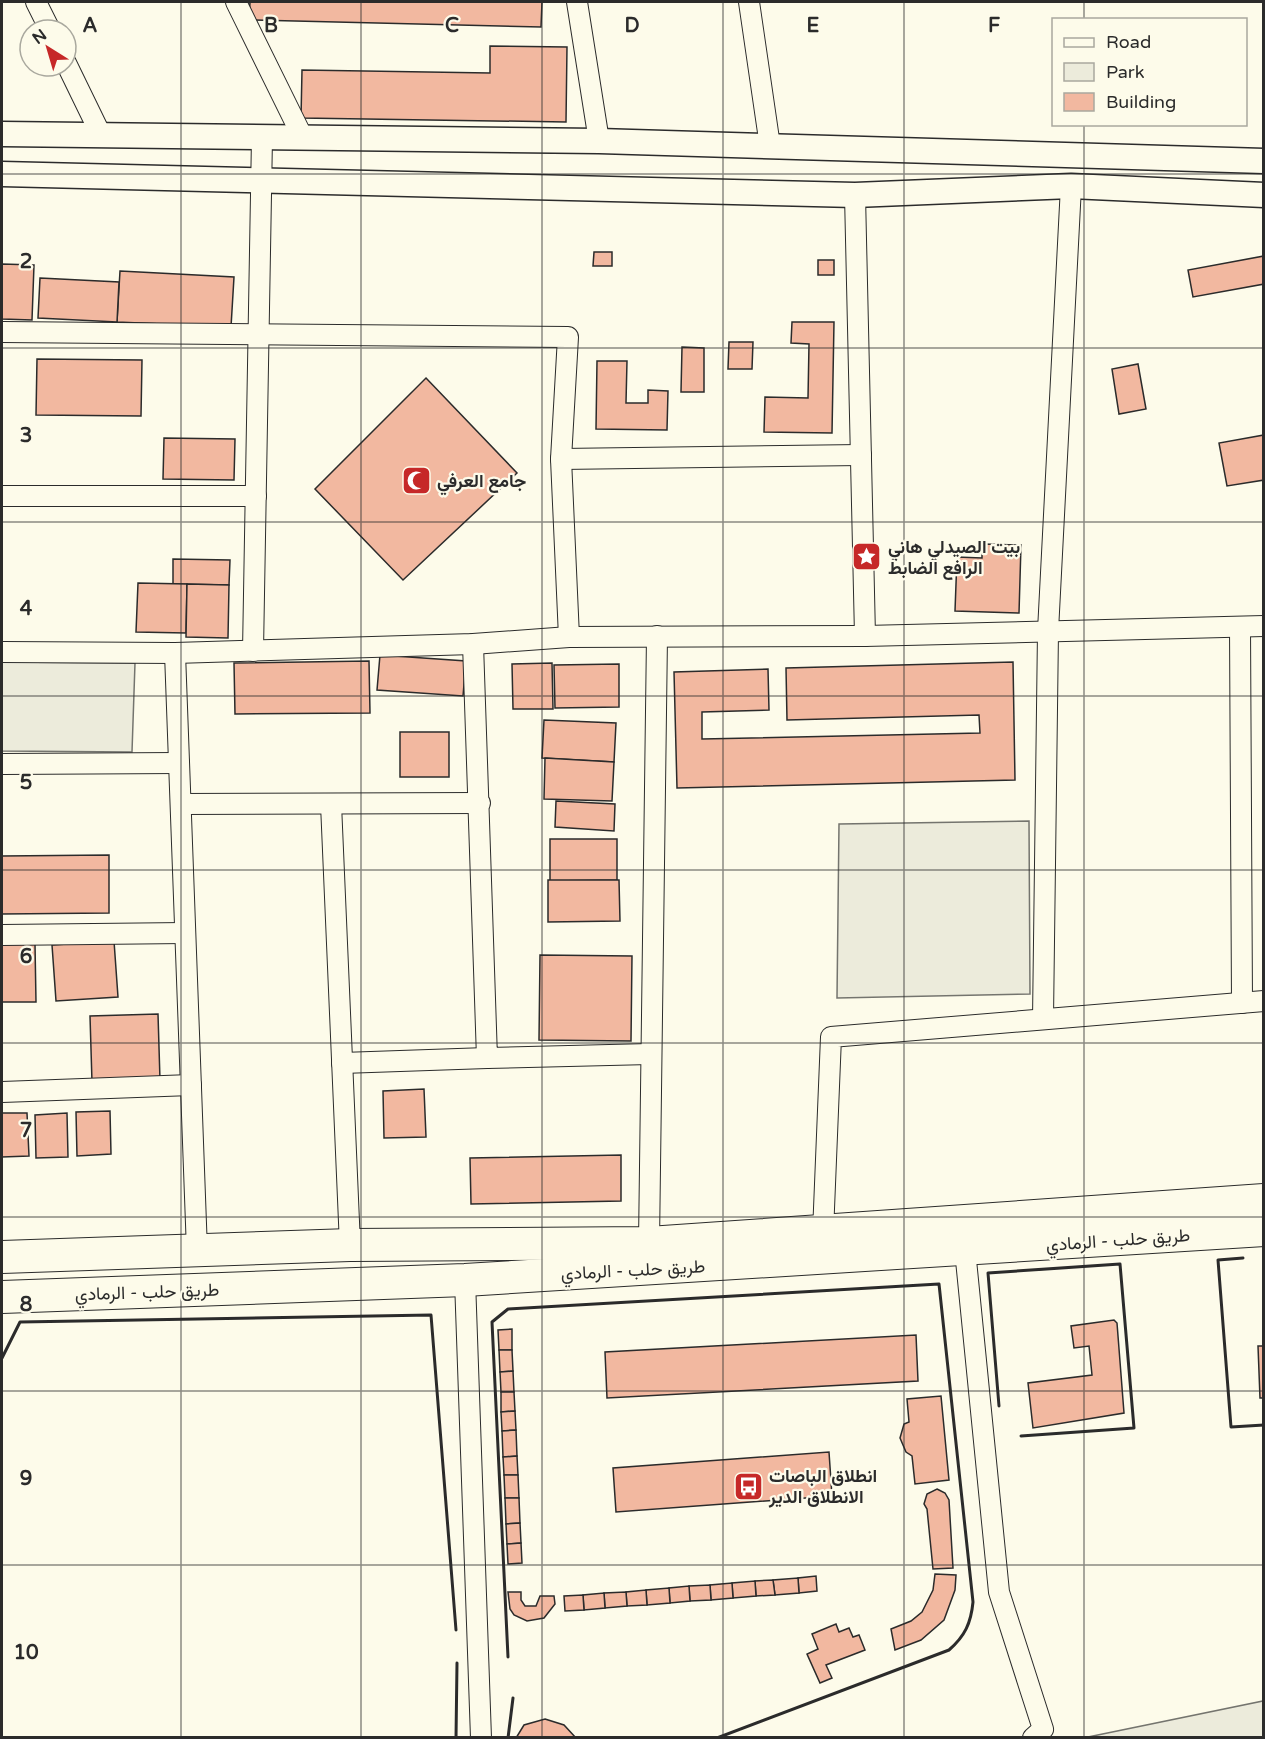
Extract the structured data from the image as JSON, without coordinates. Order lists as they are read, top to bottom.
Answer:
{
  "streets": {
    "highway": ["طريق حلب - الرمادي"]
  },
  "places": {
    "mosque": ["جامع العرفي"],
    "place": ["بيت الصيدلي هاني الرافع الضابط"],
    "bus stop": ["انطلاق الباصات الانطلاق الدير"]
  },
  "legend": ["Road", "Park", "Building"],
  "north": "top left",
  "grid": {
    "columns": [
      "A",
      "B",
      "C",
      "D",
      "E",
      "F"
    ],
    "rows": [
      "2",
      "3",
      "4",
      "5",
      "6",
      "7",
      "8",
      "9",
      "10"
    ]
  }
}
